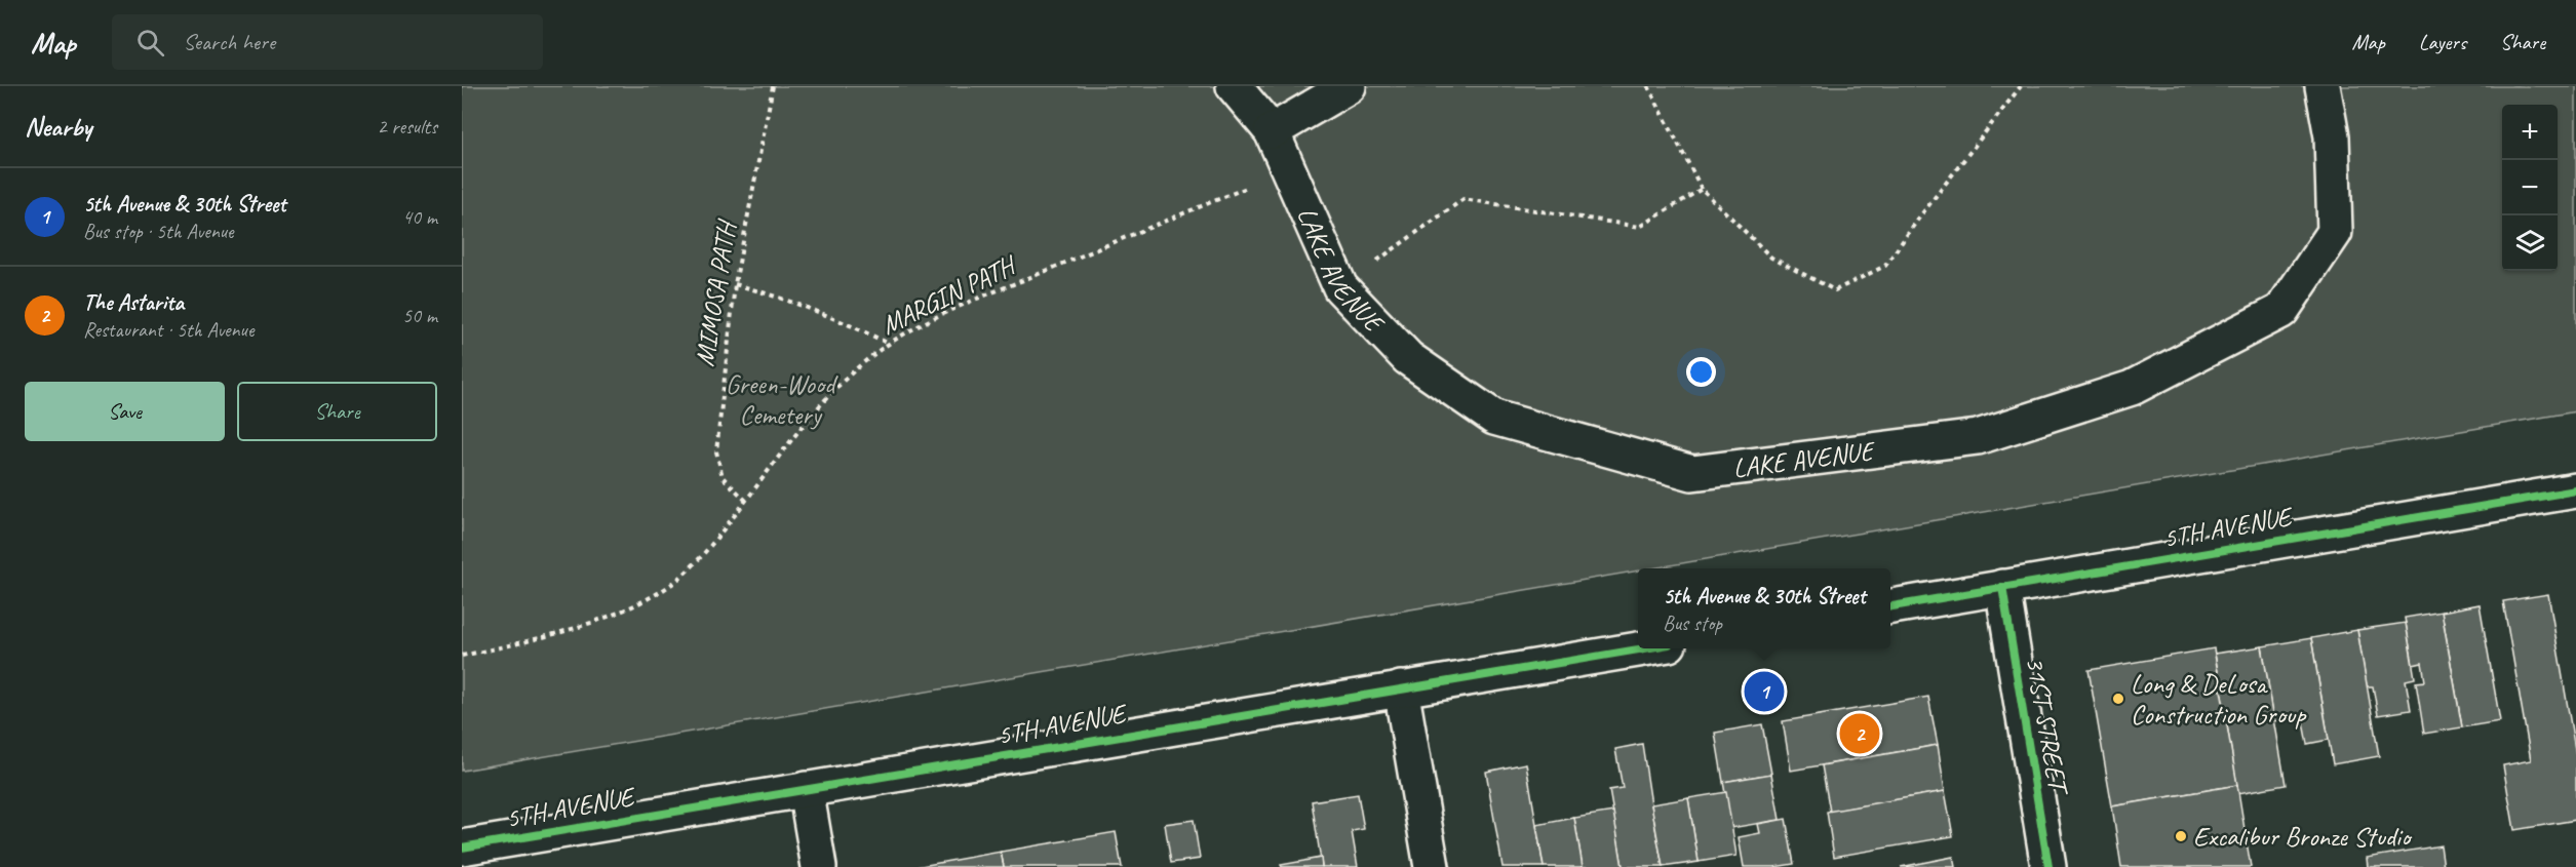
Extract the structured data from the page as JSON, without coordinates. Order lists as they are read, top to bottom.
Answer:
{
  "streets": {
    "street": ["LAKE AVENUE", "5TH AVENUE", "31ST STREET"],
    "path": ["MIMOSA PATH", "MARGIN PATH"]
  },
  "crossings": [
    ["LAKE AVENUE", "MARGIN PATH"],
    ["MIMOSA PATH", "MARGIN PATH"],
    ["5TH AVENUE", "31ST STREET"]
  ],
  "parks": ["Green-Wood Cemetery"],
  "places": ["Long & DeLosa Construction Group", "Excalibur Bronze Studio"],
  "page": {
    "header": "Map",
    "search": "Search here",
    "nav": ["Map", "Layers", "Share"],
    "heading": ["Nearby", "2 results"],
    "map_buttons": ["+", "−"],
    "list": [
      {
        "mark": "1",
        "name": "5th Avenue & 30th Street",
        "note": "Bus stop · 5th Avenue",
        "value": "40 m"
      },
      {
        "mark": "2",
        "name": "The Astarita",
        "note": "Restaurant · 5th Avenue",
        "value": "50 m"
      }
    ],
    "buttons": ["Save", "Share"],
    "popup": ["5th Avenue & 30th Street", "Bus stop"],
    "pins": ["1", "2"]
  }
}
